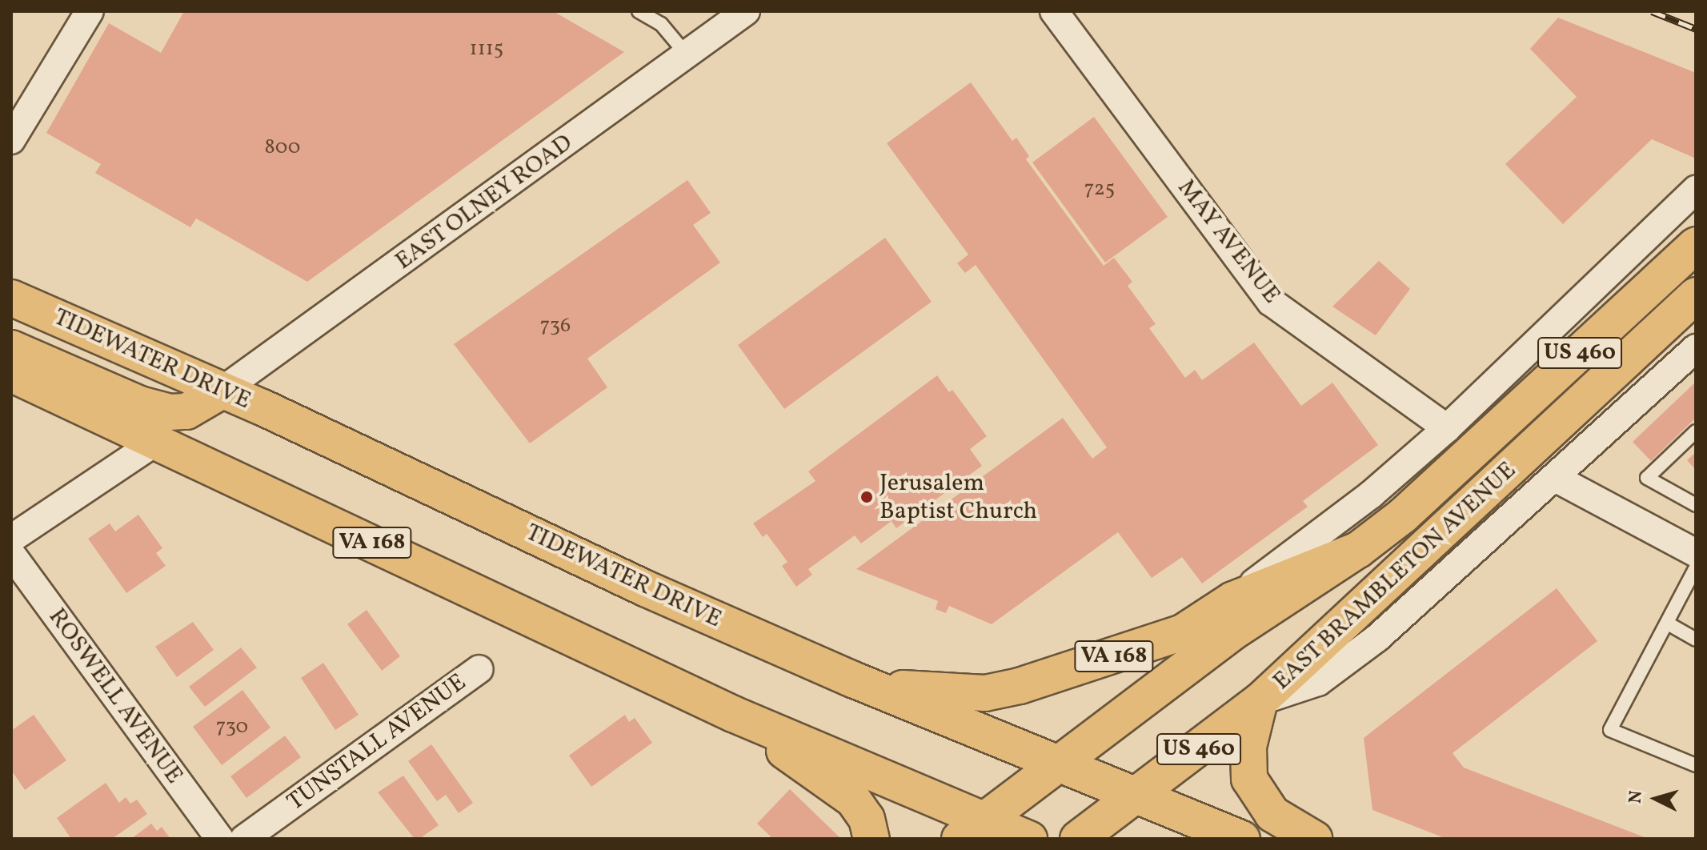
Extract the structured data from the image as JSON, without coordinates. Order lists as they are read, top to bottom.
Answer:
{
  "streets": {
    "main road": [
      "US 460",
      "TIDEWATER DRIVE",
      "VA 168",
      "EAST BRAMBLETON AVENUE"
    ],
    "street": [
      "EAST OLNEY ROAD",
      "MAY AVENUE",
      "ROSWELL AVENUE",
      "TUNSTALL AVENUE"
    ]
  },
  "crossings": [
    ["EAST OLNEY ROAD", "TIDEWATER DRIVE"],
    ["TIDEWATER DRIVE", "VA 168"],
    ["TIDEWATER DRIVE", "EAST BRAMBLETON AVENUE"],
    ["VA 168", "EAST BRAMBLETON AVENUE"]
  ],
  "places": ["Jerusalem Baptist Church"],
  "house_numbers": [
    "1115",
    "800",
    "725",
    "736",
    "730"
  ],
  "north": "left"
}
